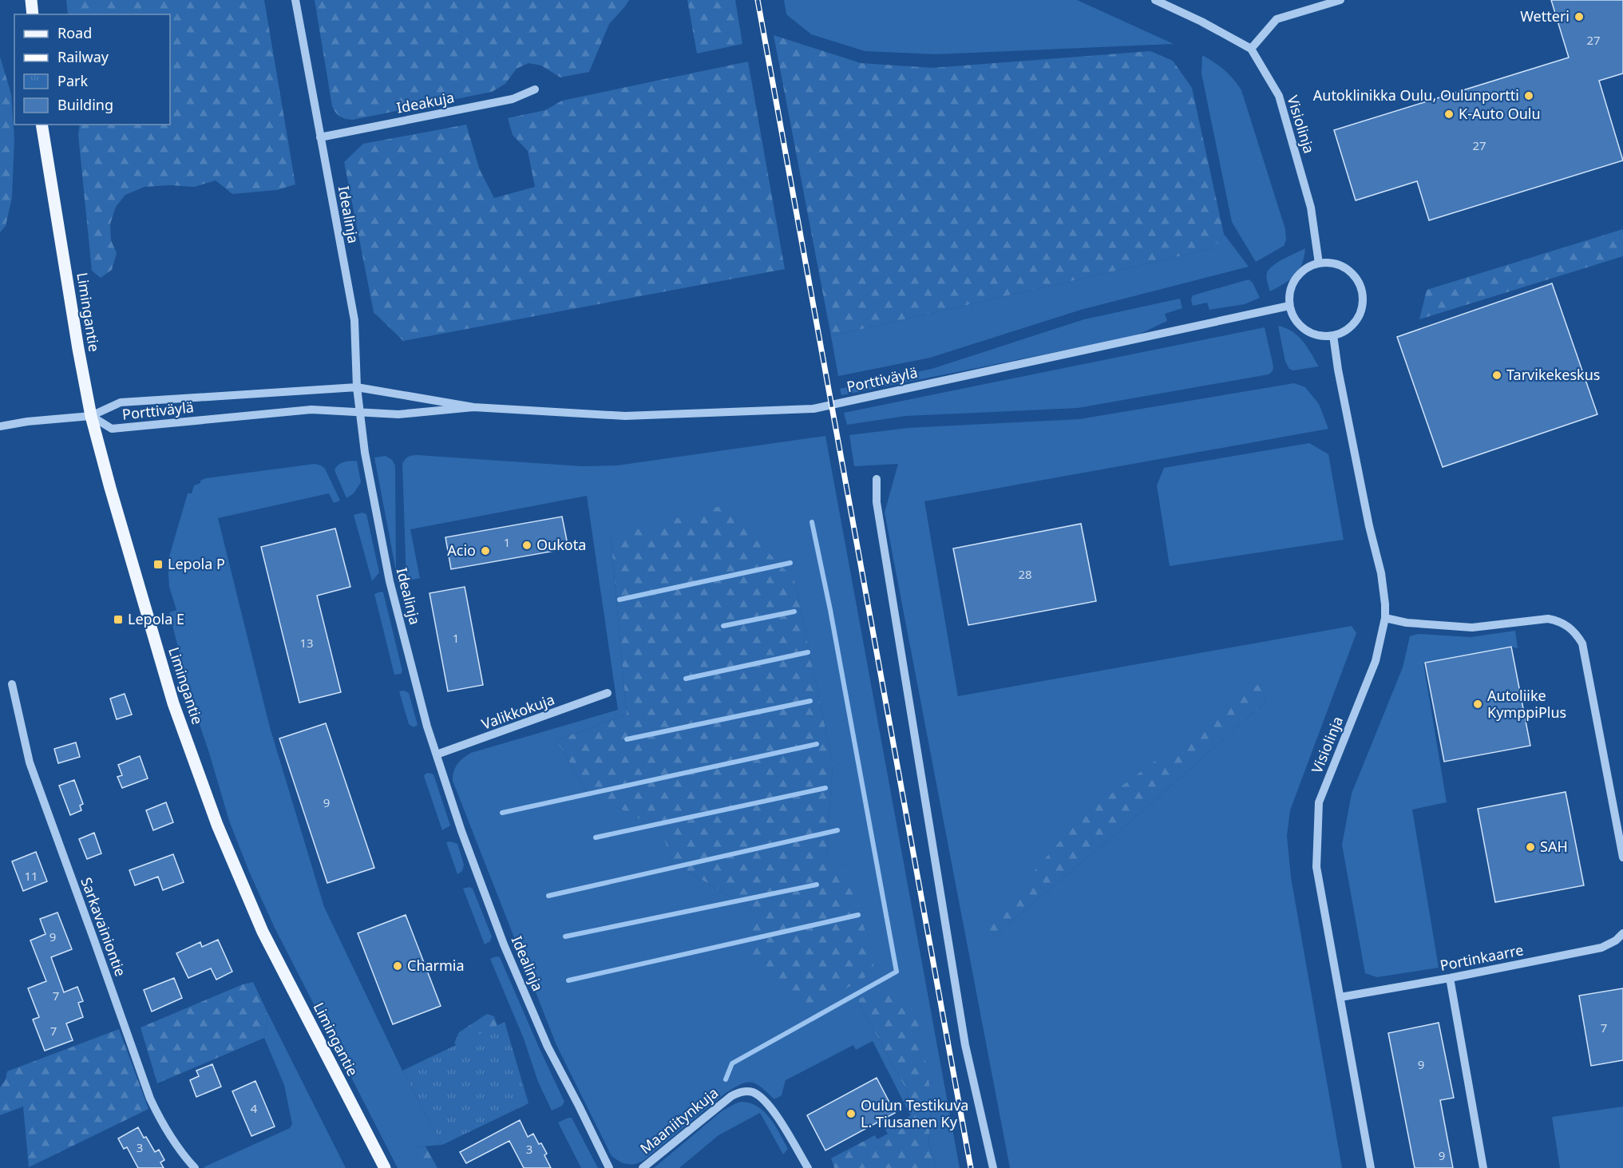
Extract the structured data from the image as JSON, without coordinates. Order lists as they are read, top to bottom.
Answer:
{
  "streets": {
    "main road": ["Limingantie"],
    "street": [
      "Ideakuja",
      "Visiolinja",
      "Idealinja",
      "Porttiväylä",
      "Valikkokuja",
      "Sarkavainiontie",
      "Portinkaarre",
      "Maaniitynkuja"
    ]
  },
  "crossings": [
    ["Ideakuja", "Idealinja"],
    ["Visiolinja", "Porttiväylä"],
    ["Visiolinja", "Portinkaarre"],
    ["Idealinja", "Porttiväylä"],
    ["Idealinja", "Valikkokuja"],
    ["Limingantie", "Porttiväylä"]
  ],
  "places": {
    "other": [
      "Wetteri",
      "Autoklinikka Oulu, Oulunportti",
      "K-Auto Oulu",
      "Tarvikekeskus",
      "Oukota",
      "Acio",
      "Autoliike KymppiPlus",
      "SAH",
      "Charmia",
      "Oulun Testikuva L. Tiusanen Ky"
    ],
    "transit": ["Lepola P", "Lepola E"]
  },
  "house_numbers": [
    "27",
    "27",
    "1",
    "28",
    "1",
    "13",
    "9",
    "11",
    "9",
    "7",
    "7",
    "7",
    "9",
    "4",
    "3",
    "3",
    "9"
  ],
  "legend": [
    "Road",
    "Railway",
    "Park",
    "Building"
  ]
}
